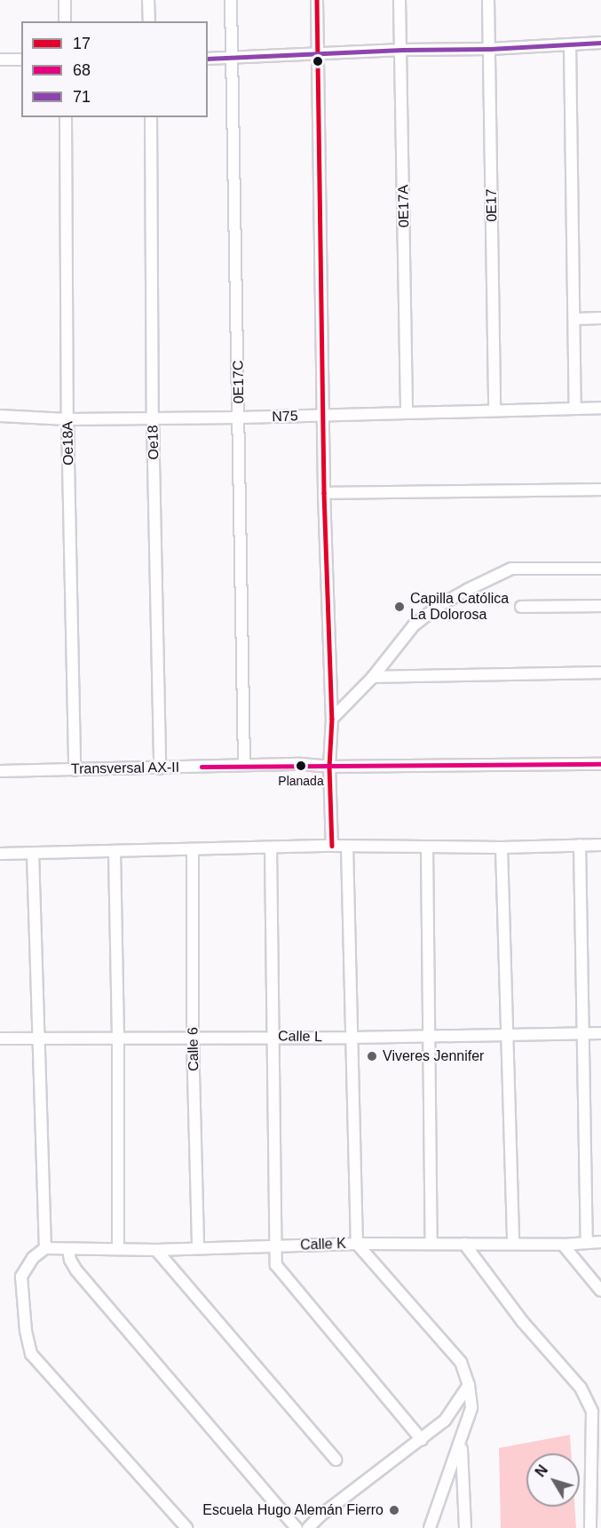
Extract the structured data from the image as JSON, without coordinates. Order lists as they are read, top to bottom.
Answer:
{
  "streets": {
    "street": [
      "0E17",
      "0E17A",
      "0E17C",
      "N75",
      "Oe18",
      "Oe18A",
      "Transversal AX-II",
      "Calle L",
      "Calle 6",
      "Calle K"
    ]
  },
  "crossings": [
    ["0E17", "N75"],
    ["0E17A", "N75"],
    ["0E17C", "N75"],
    ["0E17C", "Transversal AX-II"],
    ["N75", "Oe18"],
    ["N75", "Oe18A"],
    ["Oe18", "Transversal AX-II"],
    ["Oe18A", "Transversal AX-II"],
    ["Calle L", "Calle 6"],
    ["Calle 6", "Calle K"]
  ],
  "places": [
    "Capilla Católica La Dolorosa",
    "Planada",
    "Viveres Jennifer",
    "Escuela Hugo Alemán Fierro"
  ],
  "lines": ["transit line 17", "transit line 71", "transit line 68"],
  "legend": ["17", "68", "71"],
  "north": "top left"
}
